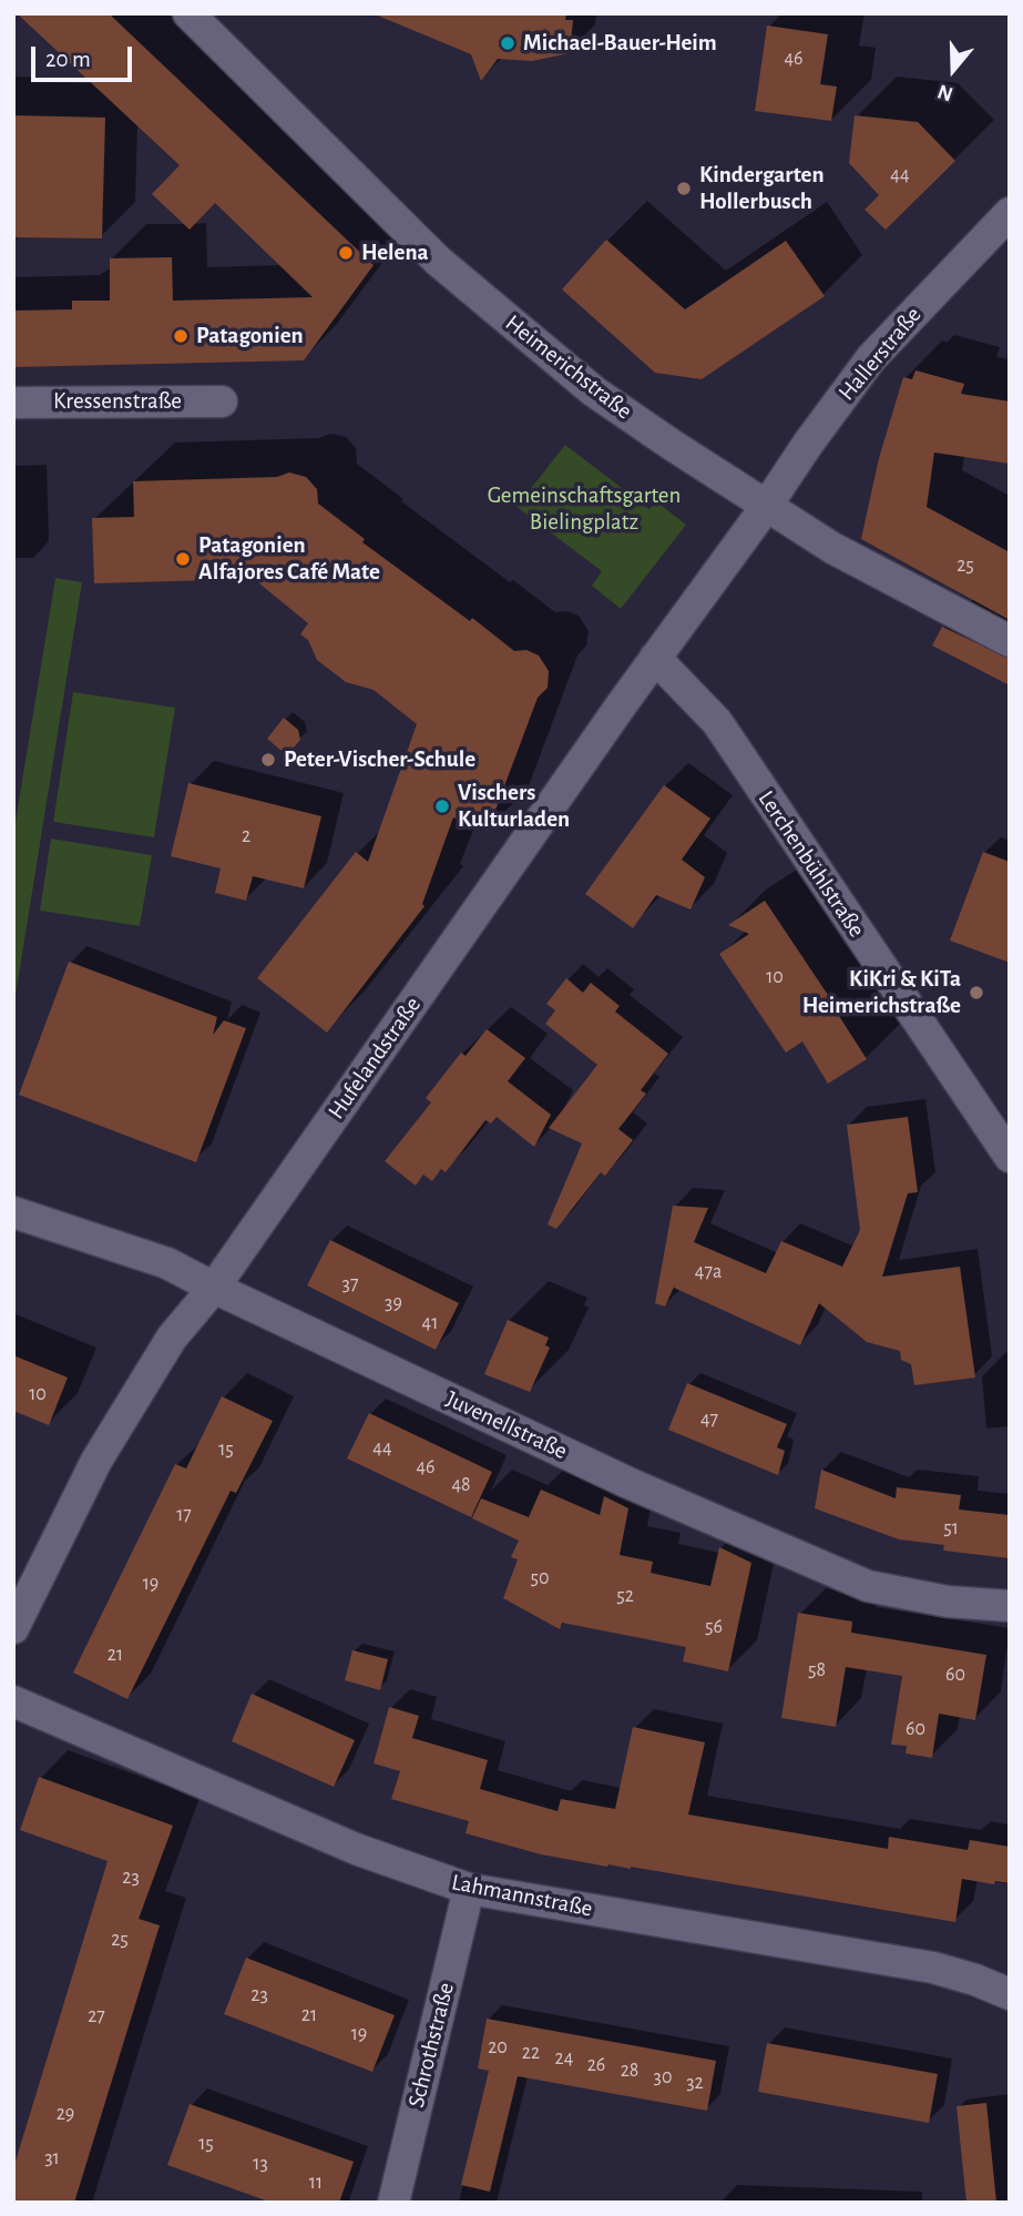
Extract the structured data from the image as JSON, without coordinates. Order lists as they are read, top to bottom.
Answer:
{
  "streets": {
    "street": [
      "Hallerstraße",
      "Heimerichstraße",
      "Kressenstraße",
      "Lerchenbühlstraße",
      "Hufelandstraße",
      "Juvenellstraße",
      "Lahmannstraße",
      "Schrothstraße"
    ]
  },
  "crossings": [
    ["Hallerstraße", "Heimerichstraße"],
    ["Hallerstraße", "Hufelandstraße"],
    ["Heimerichstraße", "Hufelandstraße"],
    ["Lerchenbühlstraße", "Hufelandstraße"],
    ["Hufelandstraße", "Juvenellstraße"],
    ["Lahmannstraße", "Schrothstraße"]
  ],
  "parks": ["Gemeinschaftsgarten Bielingplatz"],
  "places": [
    "Michael-Bauer-Heim",
    "Kindergarten Hollerbusch",
    "Helena",
    "Patagonien",
    "Patagonien Alfajores Café Mate",
    "Peter-Vischer-Schule",
    "Vischers Kulturladen",
    "KiKri & KiTa Heimerichstraße"
  ],
  "house_numbers": [
    "46",
    "44",
    "25",
    "2",
    "10",
    "47a",
    "37",
    "39",
    "41",
    "10",
    "47",
    "44",
    "15",
    "46",
    "48",
    "17",
    "51",
    "50",
    "19",
    "52",
    "56",
    "21",
    "58",
    "60",
    "60",
    "23",
    "25",
    "23",
    "21",
    "27",
    "19",
    "20",
    "22",
    "24",
    "26",
    "28",
    "30",
    "32",
    "29",
    "15",
    "31",
    "13",
    "11"
  ],
  "scale_bar": "20 m",
  "north": "bottom"
}
